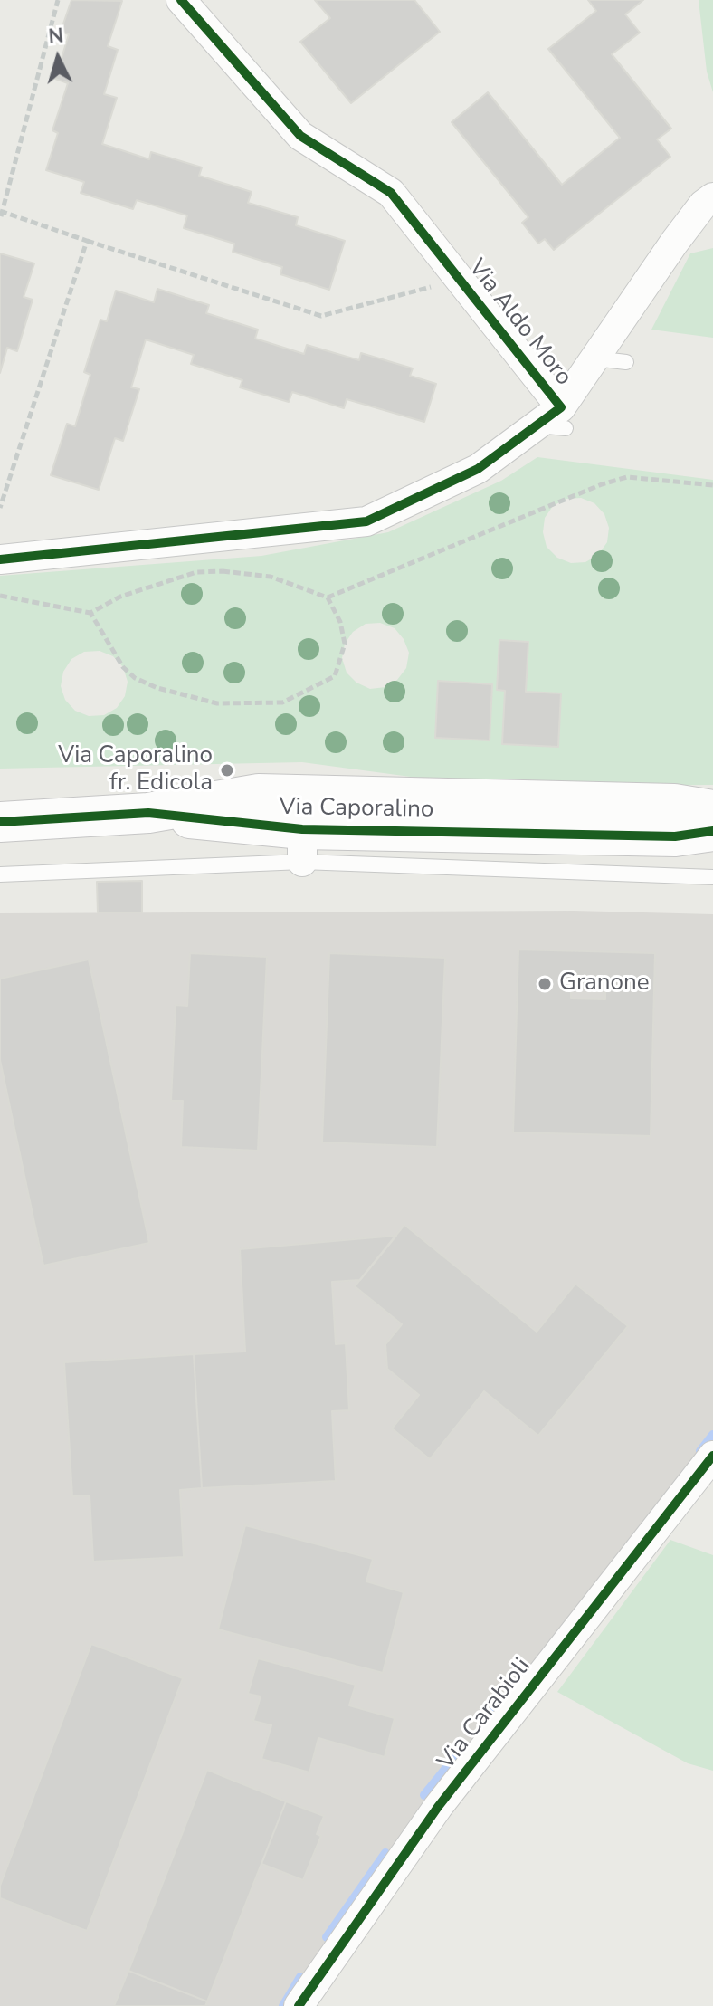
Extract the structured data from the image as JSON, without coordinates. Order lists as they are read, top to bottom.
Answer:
{
  "streets": {
    "street": ["Via Aldo Moro", "Via Caporalino", "Via Carabioli"]
  },
  "places": ["Via Caporalino fr. Edicola", "Granone"],
  "north": "top"
}
